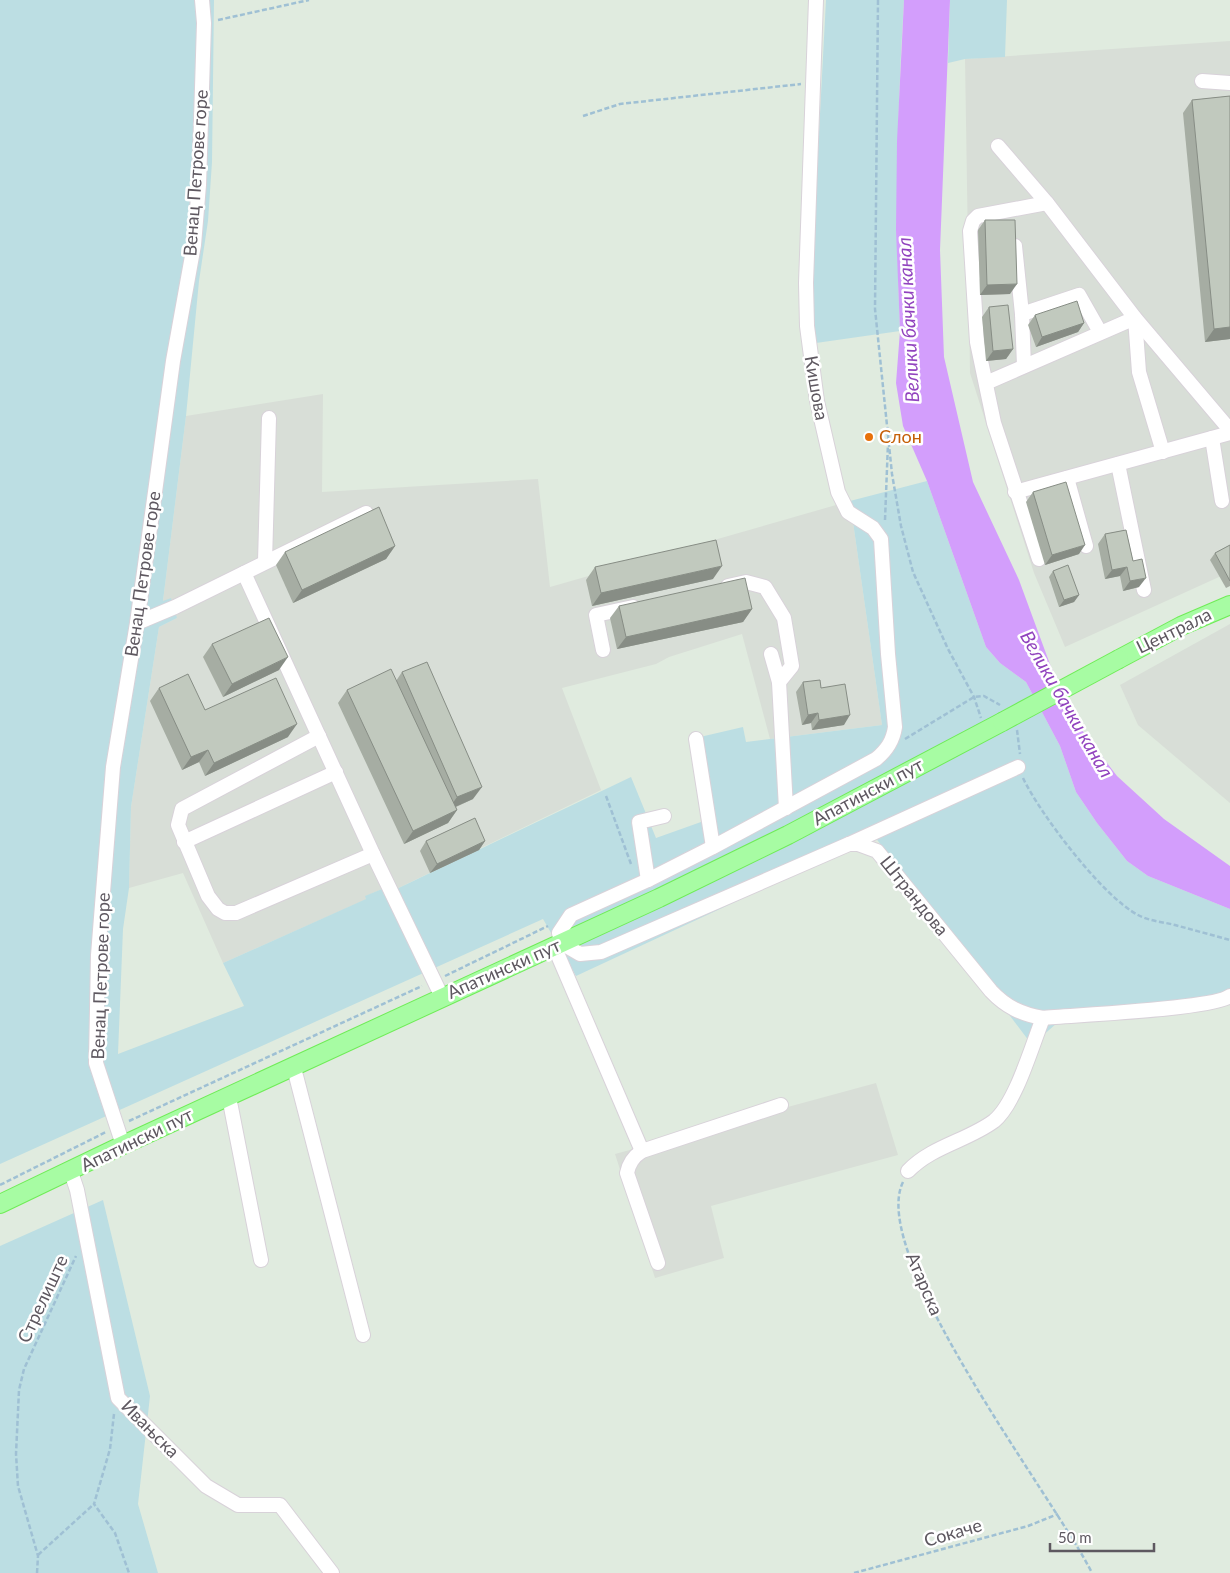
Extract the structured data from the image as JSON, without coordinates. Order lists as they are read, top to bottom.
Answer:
{
  "streets": {
    "main road": ["Централа", "Апатински пут"],
    "street": [
      "Венац Петрове горе",
      "Кишова",
      "Штрандова",
      "Ивањска"
    ],
    "path": ["Атарска", "Стрелиште", "Сокаче"]
  },
  "crossings": [
    ["Венац Петрове горе", "Апатински пут"],
    ["Централа", "Апатински пут"],
    ["Апатински пут", "Ивањска"],
    ["Атарска", "Сокаче"],
    ["Стрелиште", "Ивањска"]
  ],
  "water": ["Велики бачки канал"],
  "places": ["Слон"],
  "scale_bar": "50 m"
}
